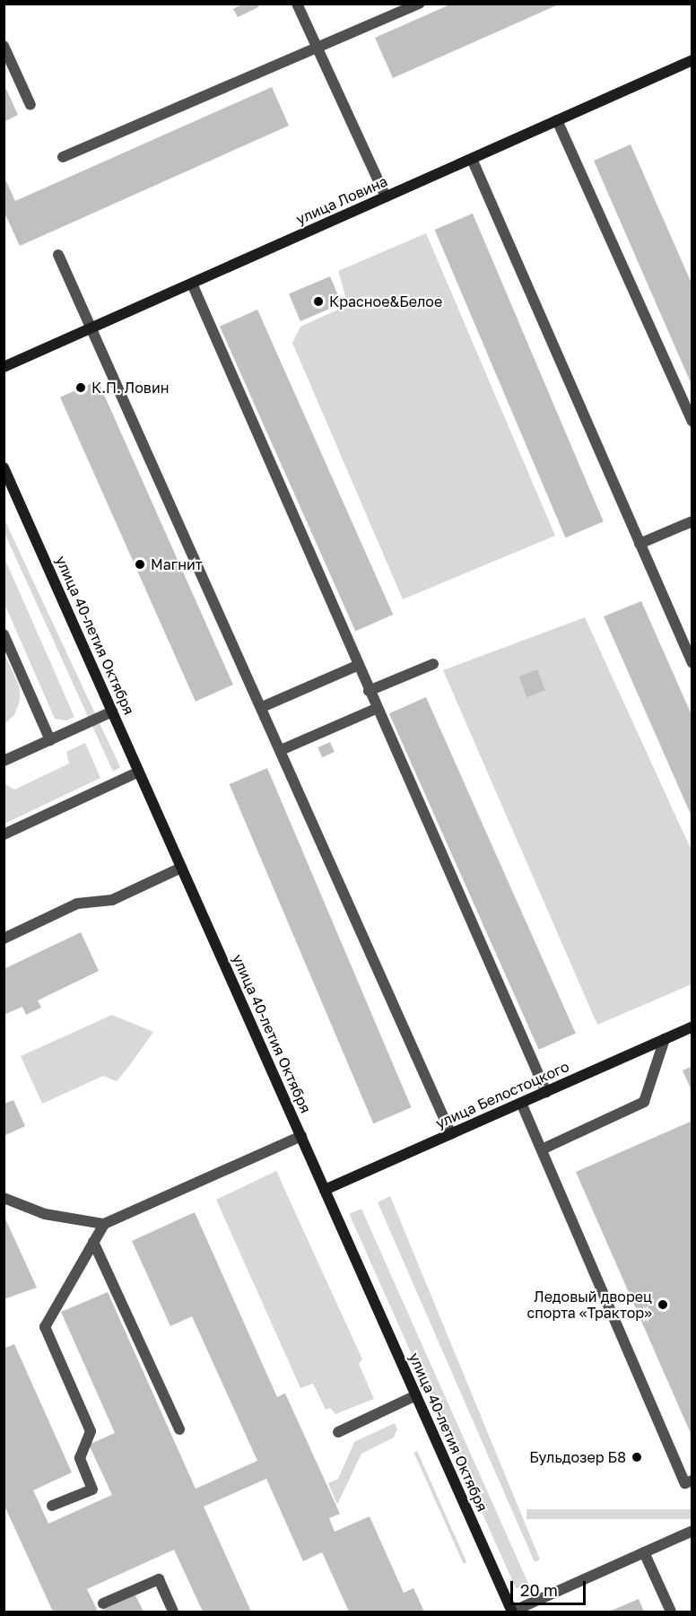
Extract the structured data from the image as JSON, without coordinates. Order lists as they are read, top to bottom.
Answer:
{
  "streets": {
    "street": ["улица Ловина", "улица 40-летия Октября", "улица Белостоцкого"]
  },
  "crossings": [
    ["улица 40-летия Октября", "улица Белостоцкого"]
  ],
  "places": [
    "Красное&Белое",
    "К.П. Ловин",
    "Магнит",
    "Ледовый дворец спорта «Трактор»",
    "Бульдозер Б8"
  ],
  "scale_bar": "20 m"
}
